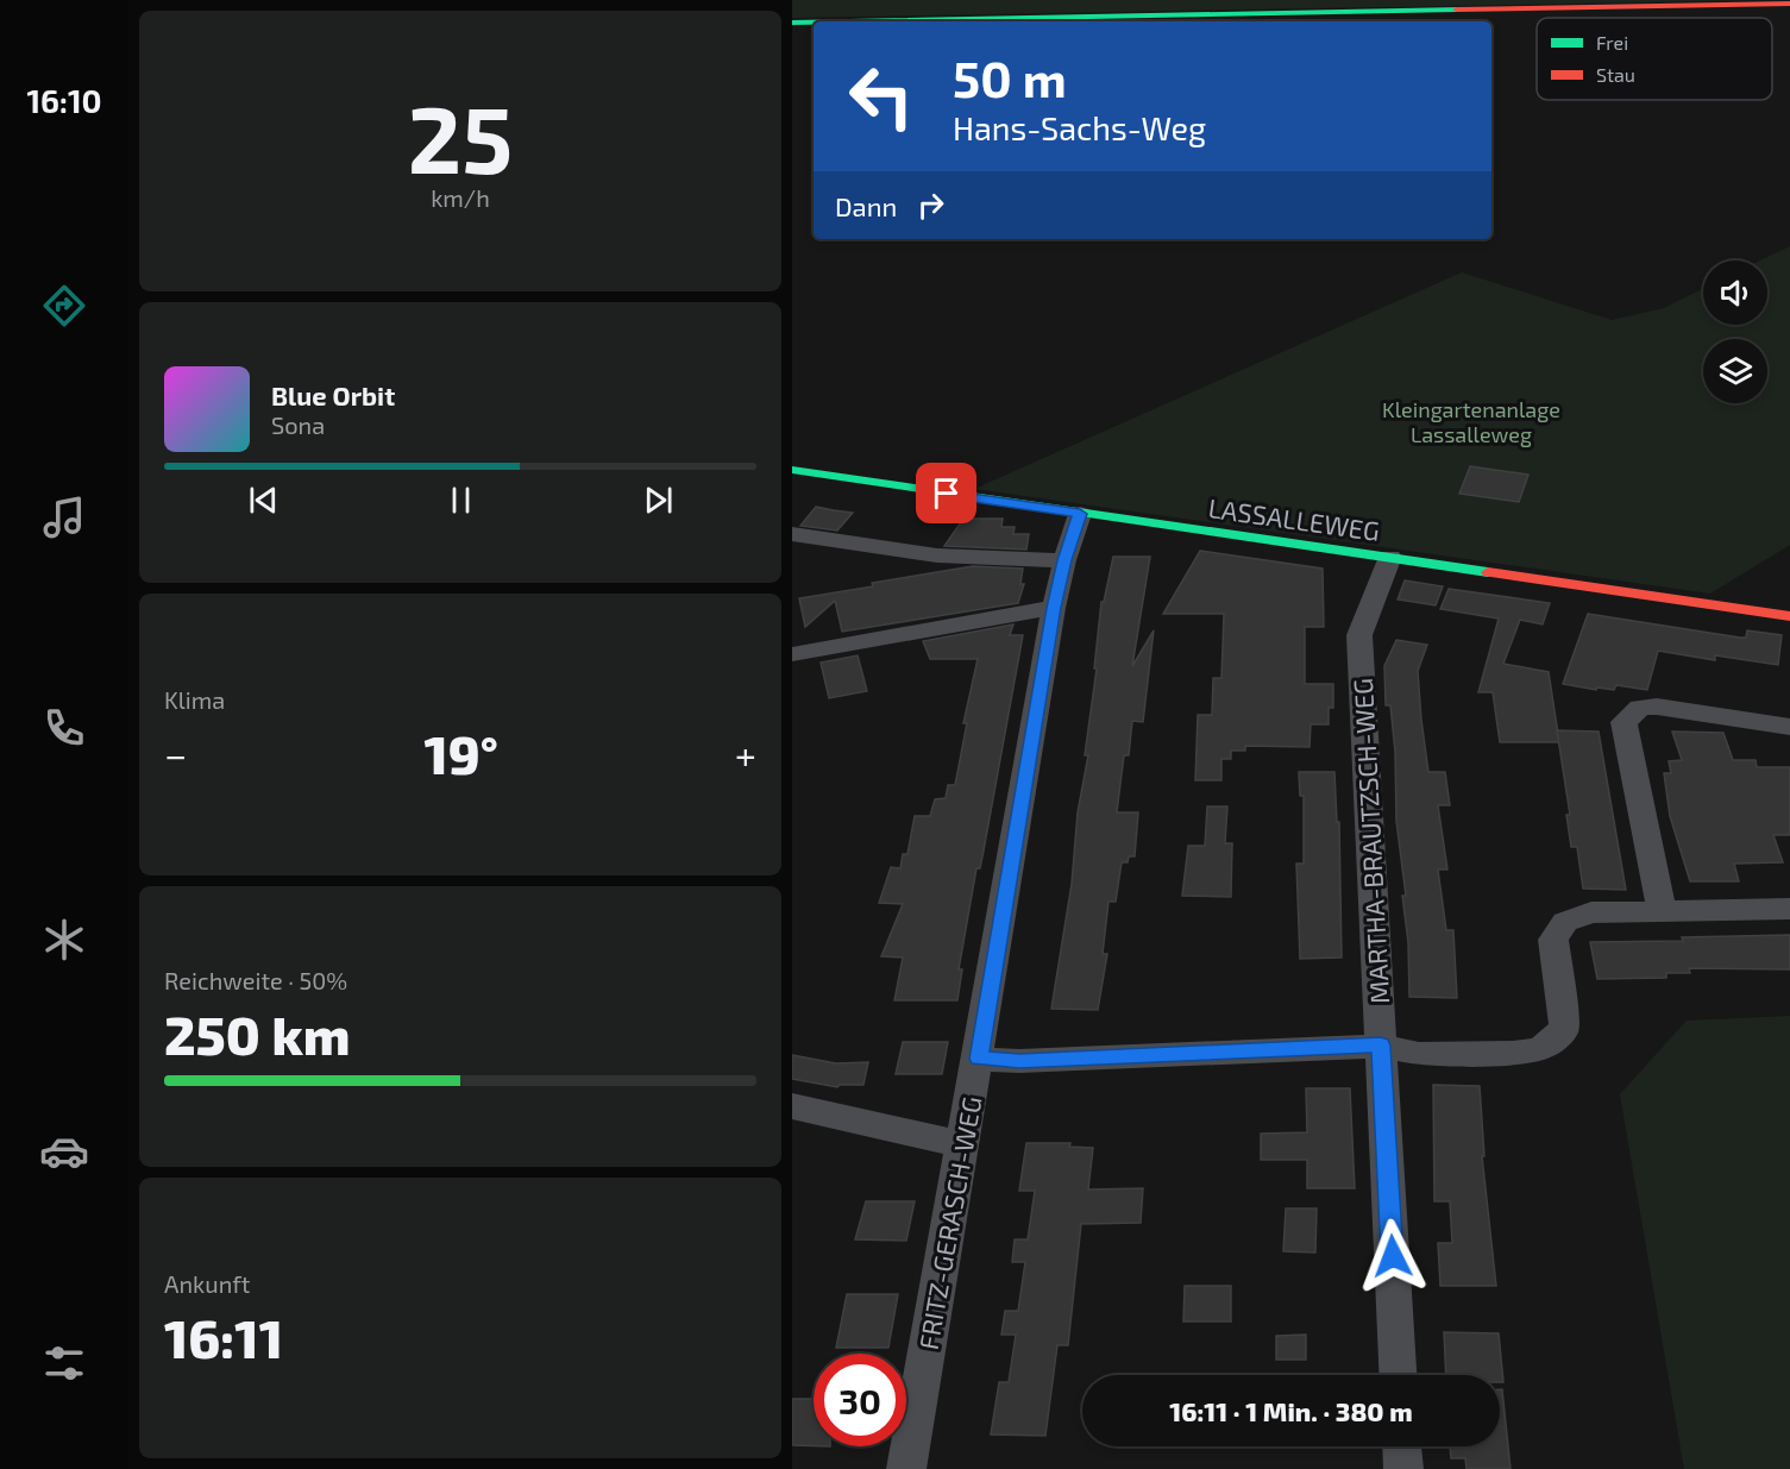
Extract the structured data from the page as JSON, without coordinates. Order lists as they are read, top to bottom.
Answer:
{
  "streets": {
    "main road": ["LASSALLEWEG"],
    "street": ["MARTHA-BRAUTZSCH-WEG", "FRITZ-GERASCH-WEG"]
  },
  "crossings": [
    ["LASSALLEWEG", "MARTHA-BRAUTZSCH-WEG"],
    ["LASSALLEWEG", "FRITZ-GERASCH-WEG"]
  ],
  "parks": ["Kleingartenanlage Lassalleweg"],
  "legend": ["Frei", "Stau"],
  "page": {
    "tabs": "16:10",
    "tile": [
      ["25", "km/h"],
      "Klima",
      ["Reichweite · 50%", "250 km"],
      ["Ankunft", "16:11"]
    ],
    "turn": ["50 m", "Hans-Sachs-Weg"],
    "then": "Dann",
    "song": ["Blue Orbit", "Sona"],
    "heat": ["−", "19°", "+"],
    "limit": "30",
    "trip": "16:11 · 1 Min. · 380 m"
  }
}
